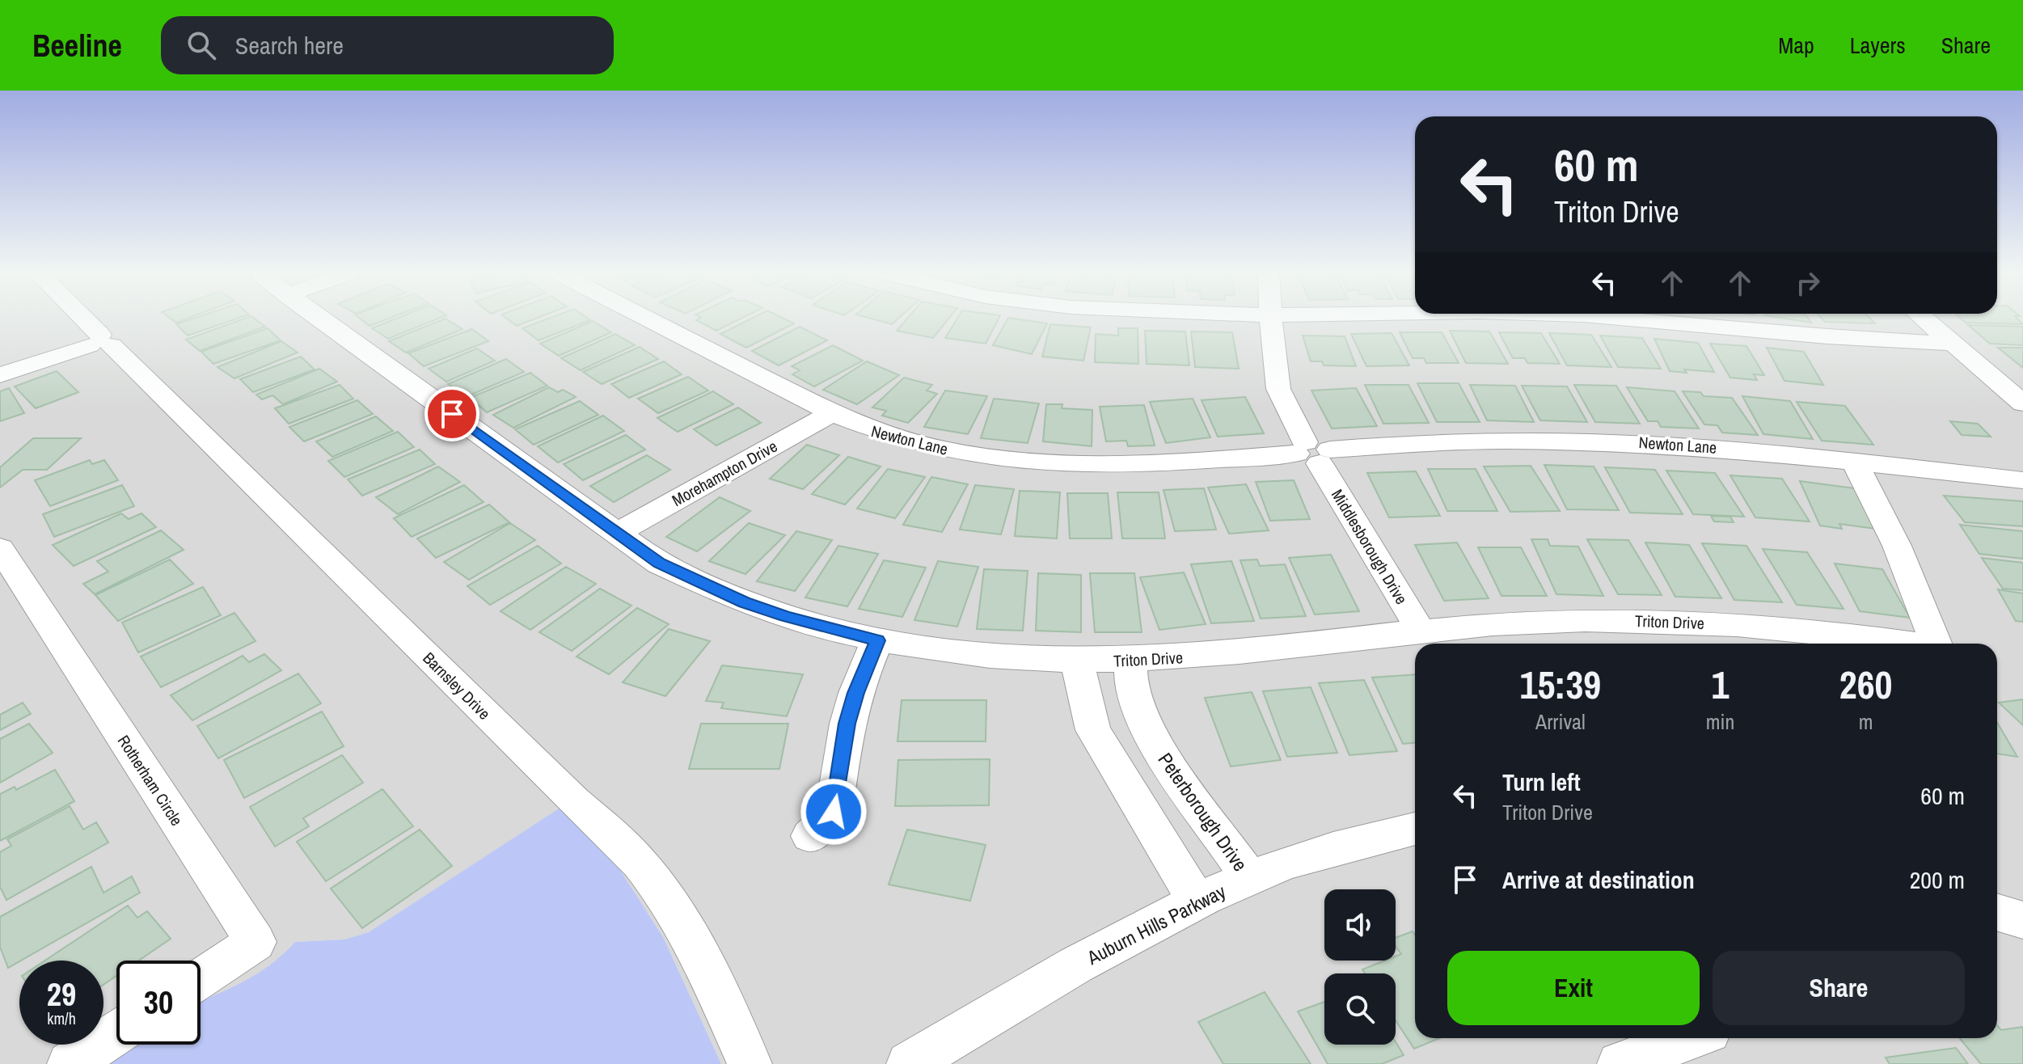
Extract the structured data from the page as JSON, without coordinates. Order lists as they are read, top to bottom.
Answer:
{
  "streets": {
    "street": [
      "Newton Lane",
      "Morehampton Drive",
      "Middlesborough Drive",
      "Triton Drive",
      "Barnsley Drive",
      "Rotherham Circle",
      "Peterborough Drive",
      "Auburn Hills Parkway"
    ]
  },
  "crossings": [
    ["Newton Lane", "Morehampton Drive"],
    ["Newton Lane", "Middlesborough Drive"],
    ["Newton Lane", "Triton Drive"],
    ["Morehampton Drive", "Triton Drive"],
    ["Middlesborough Drive", "Triton Drive"],
    ["Triton Drive", "Peterborough Drive"],
    ["Peterborough Drive", "Auburn Hills Parkway"]
  ],
  "page": {
    "header": "Beeline",
    "search": "Search here",
    "nav": ["Map", "Layers", "Share"],
    "turn": ["60 m", "Triton Drive"],
    "eta": [
      "15:39",
      "Arrival",
      "1",
      "min",
      "260",
      "m"
    ],
    "list": [
      {
        "name": "Turn left",
        "note": "Triton Drive",
        "value": "60 m"
      },
      {
        "name": "Arrive at destination",
        "value": "200 m"
      }
    ],
    "buttons": ["Exit", "Share"],
    "speed": "29 km/h",
    "limit": "30"
  }
}
